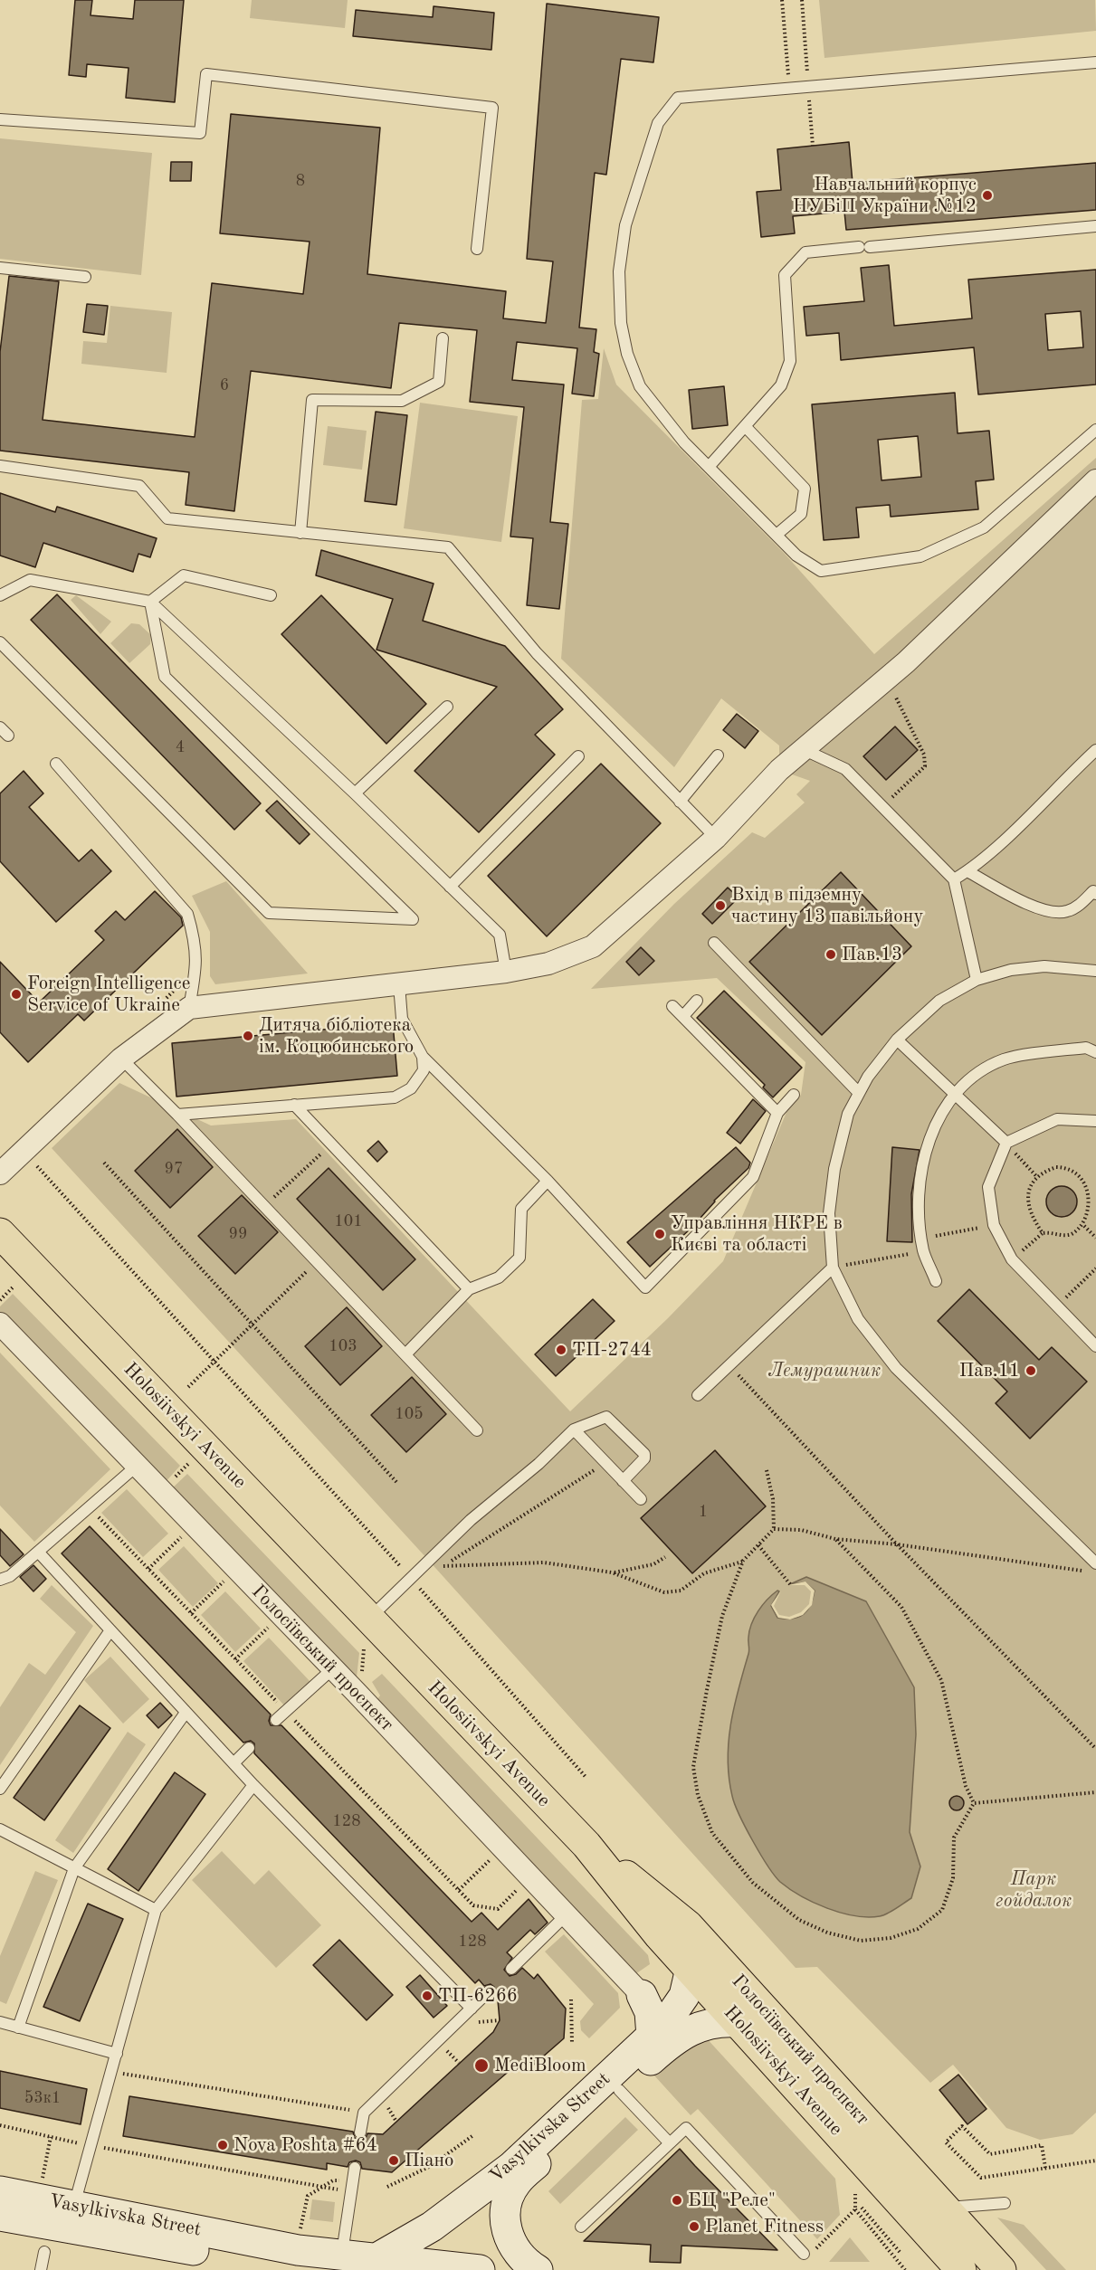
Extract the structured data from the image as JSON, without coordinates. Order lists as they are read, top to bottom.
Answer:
{
  "streets": {
    "highway": ["Holosiivskyi Avenue", "Голосіївський проспект"],
    "main road": ["Vasylkivska Street"]
  },
  "crossings": [
    ["Holosiivskyi Avenue", "Голосіївський проспект"],
    ["Holosiivskyi Avenue", "Vasylkivska Street"]
  ],
  "parks": ["Лемурашник", "Парк гойдалок"],
  "places": [
    "Навчальний корпус НУБіП України №12",
    "Вхід в підземну частину 13 павільйону",
    "Пав.13",
    "Foreign Intelligence Service of Ukraine",
    "Дитяча бібліотека ім. Коцюбинського",
    "Управління НКРЕ в Києві та області",
    "ТП-2744",
    "Пав.11",
    "ТП-6266",
    "MediBloom",
    "Nova Poshta #64",
    "Піано",
    "БЦ \"Реле\"",
    "Planet Fitness"
  ],
  "house_numbers": [
    "8",
    "6",
    "4",
    "97",
    "101",
    "99",
    "103",
    "105",
    "1",
    "128",
    "128",
    "53к1"
  ]
}
